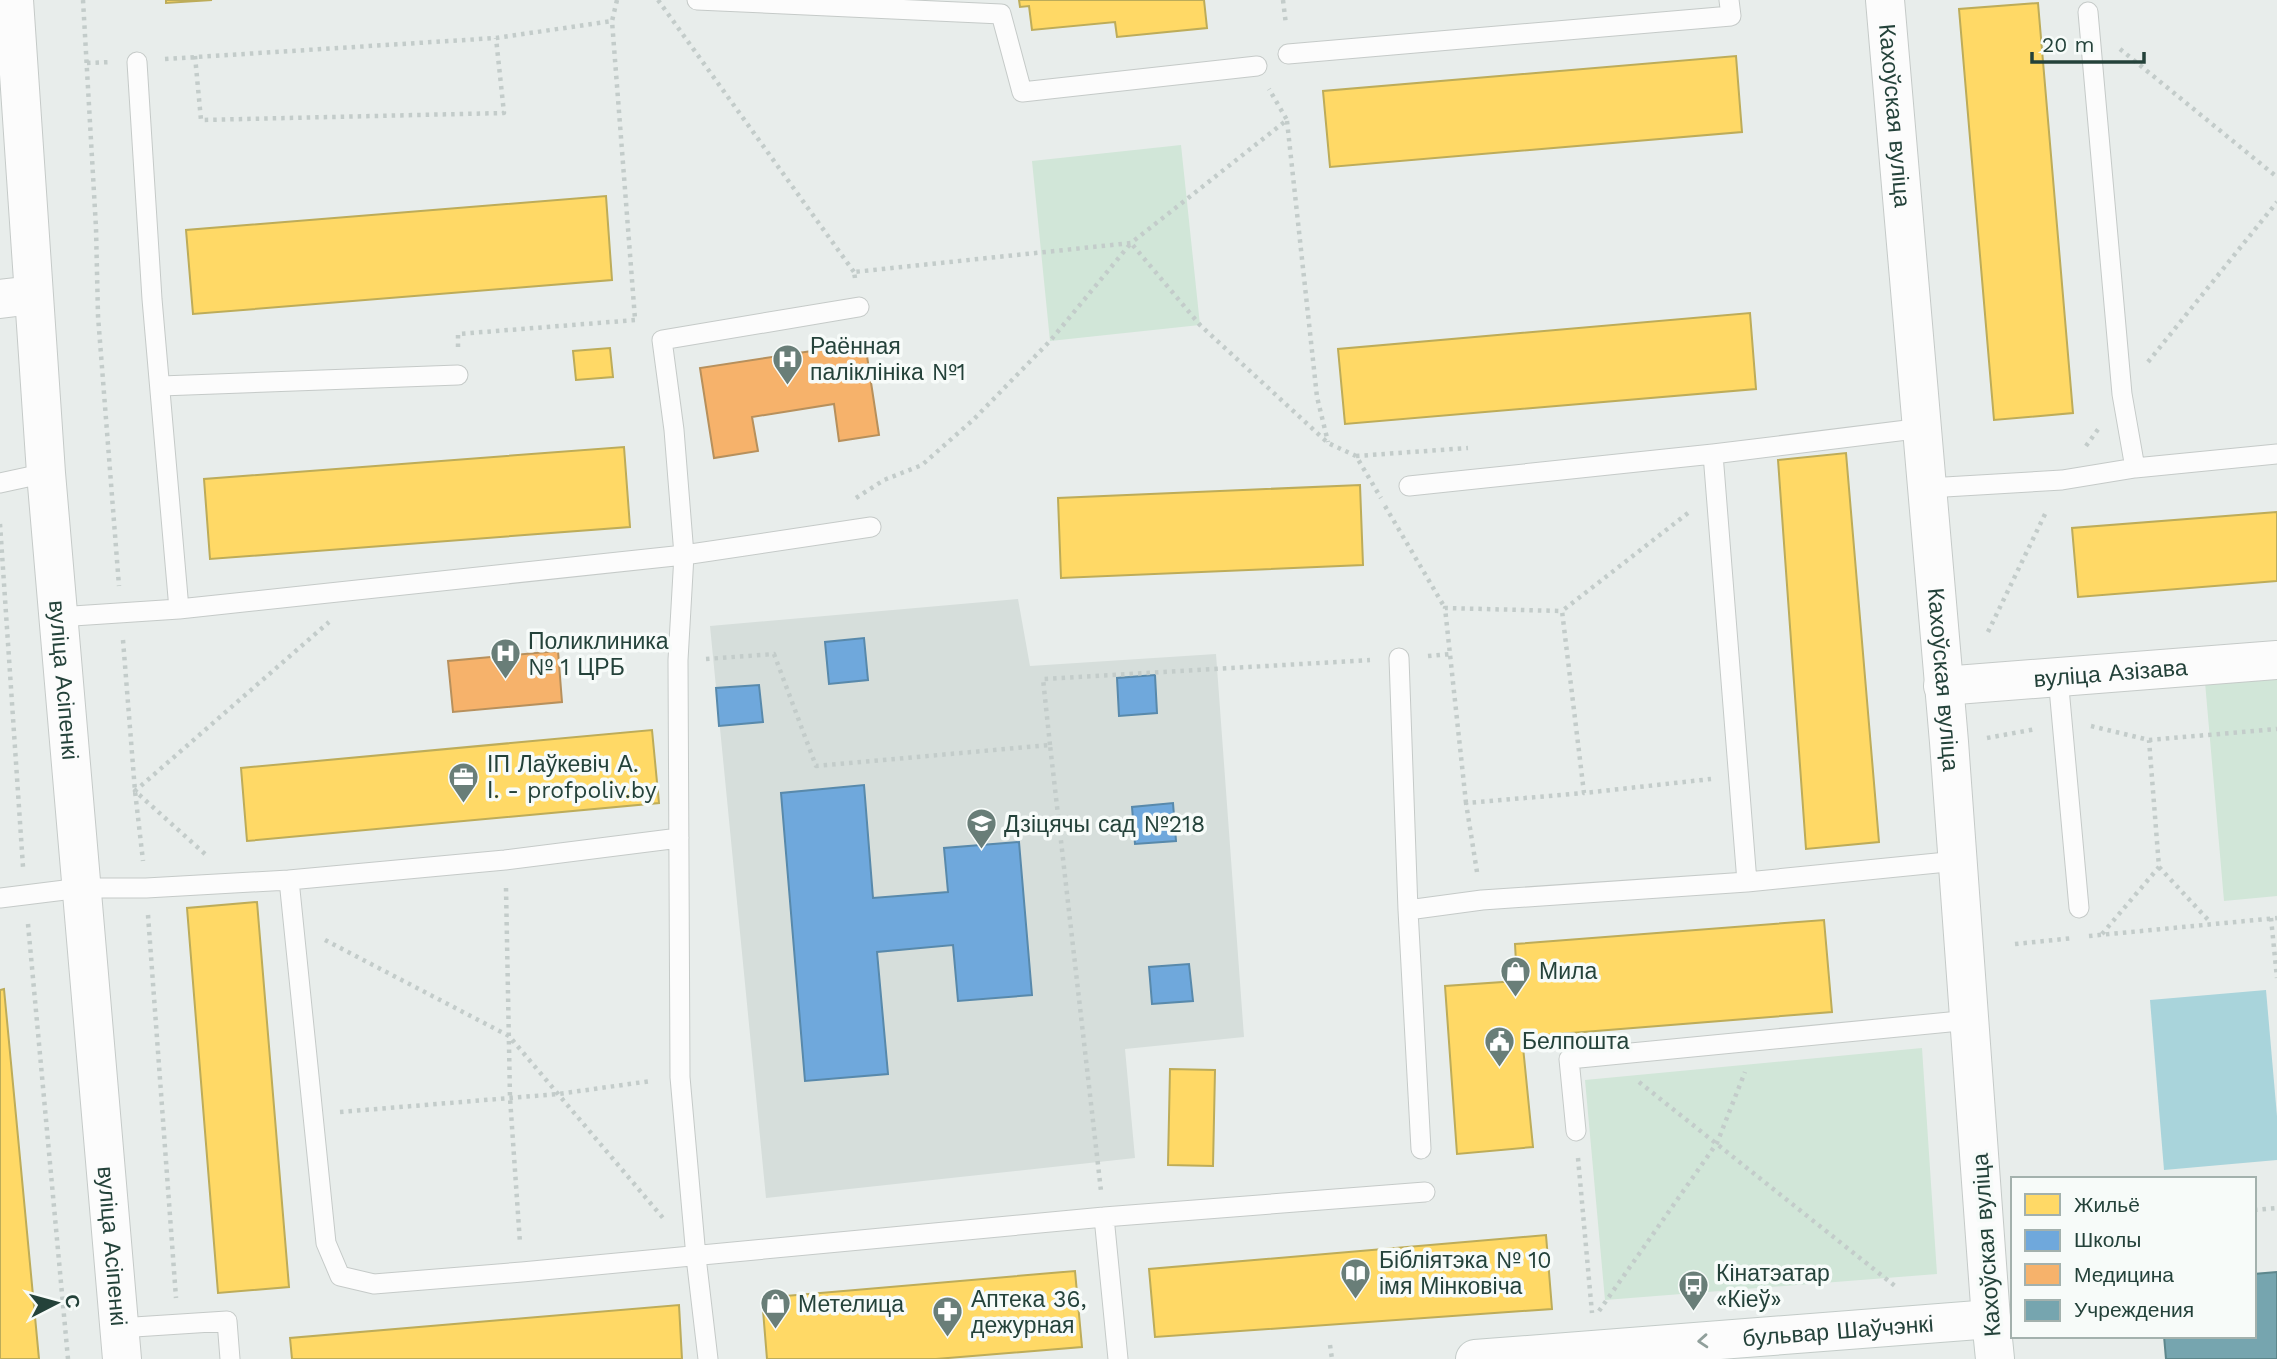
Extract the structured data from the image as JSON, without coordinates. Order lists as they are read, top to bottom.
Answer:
{
  "streets": {
    "street": [
      "Кахоўская вуліца",
      "вуліца Азізава",
      "вуліца Асіпенкі",
      "бульвар Шаўчэнкі"
    ]
  },
  "crossings": [
    ["Кахоўская вуліца", "вуліца Азізава"],
    ["Кахоўская вуліца", "бульвар Шаўчэнкі"]
  ],
  "one_way": ["бульвар Шаўчэнкі"],
  "places": {
    "hospital": ["Раённая паліклініка №1", "Поликлиника № 1 ЦРБ"],
    "office": ["ІП Лаўкевіч А. І. - profpoliv.by"],
    "school or university": ["Дзіцячы сад №218"],
    "shop": ["Мила", "Метелица"],
    "public building": ["Белпошта"],
    "library": ["Бібліятэка № 10 імя Мінковіча"],
    "bus stop": ["Кінатэатар «Кіеў»"],
    "pharmacy": ["Аптека 36, дежурная"]
  },
  "legend": [
    "Жильё",
    "Школы",
    "Медицина",
    "Учреждения"
  ],
  "scale_bar": "20 m",
  "north": "right"
}
